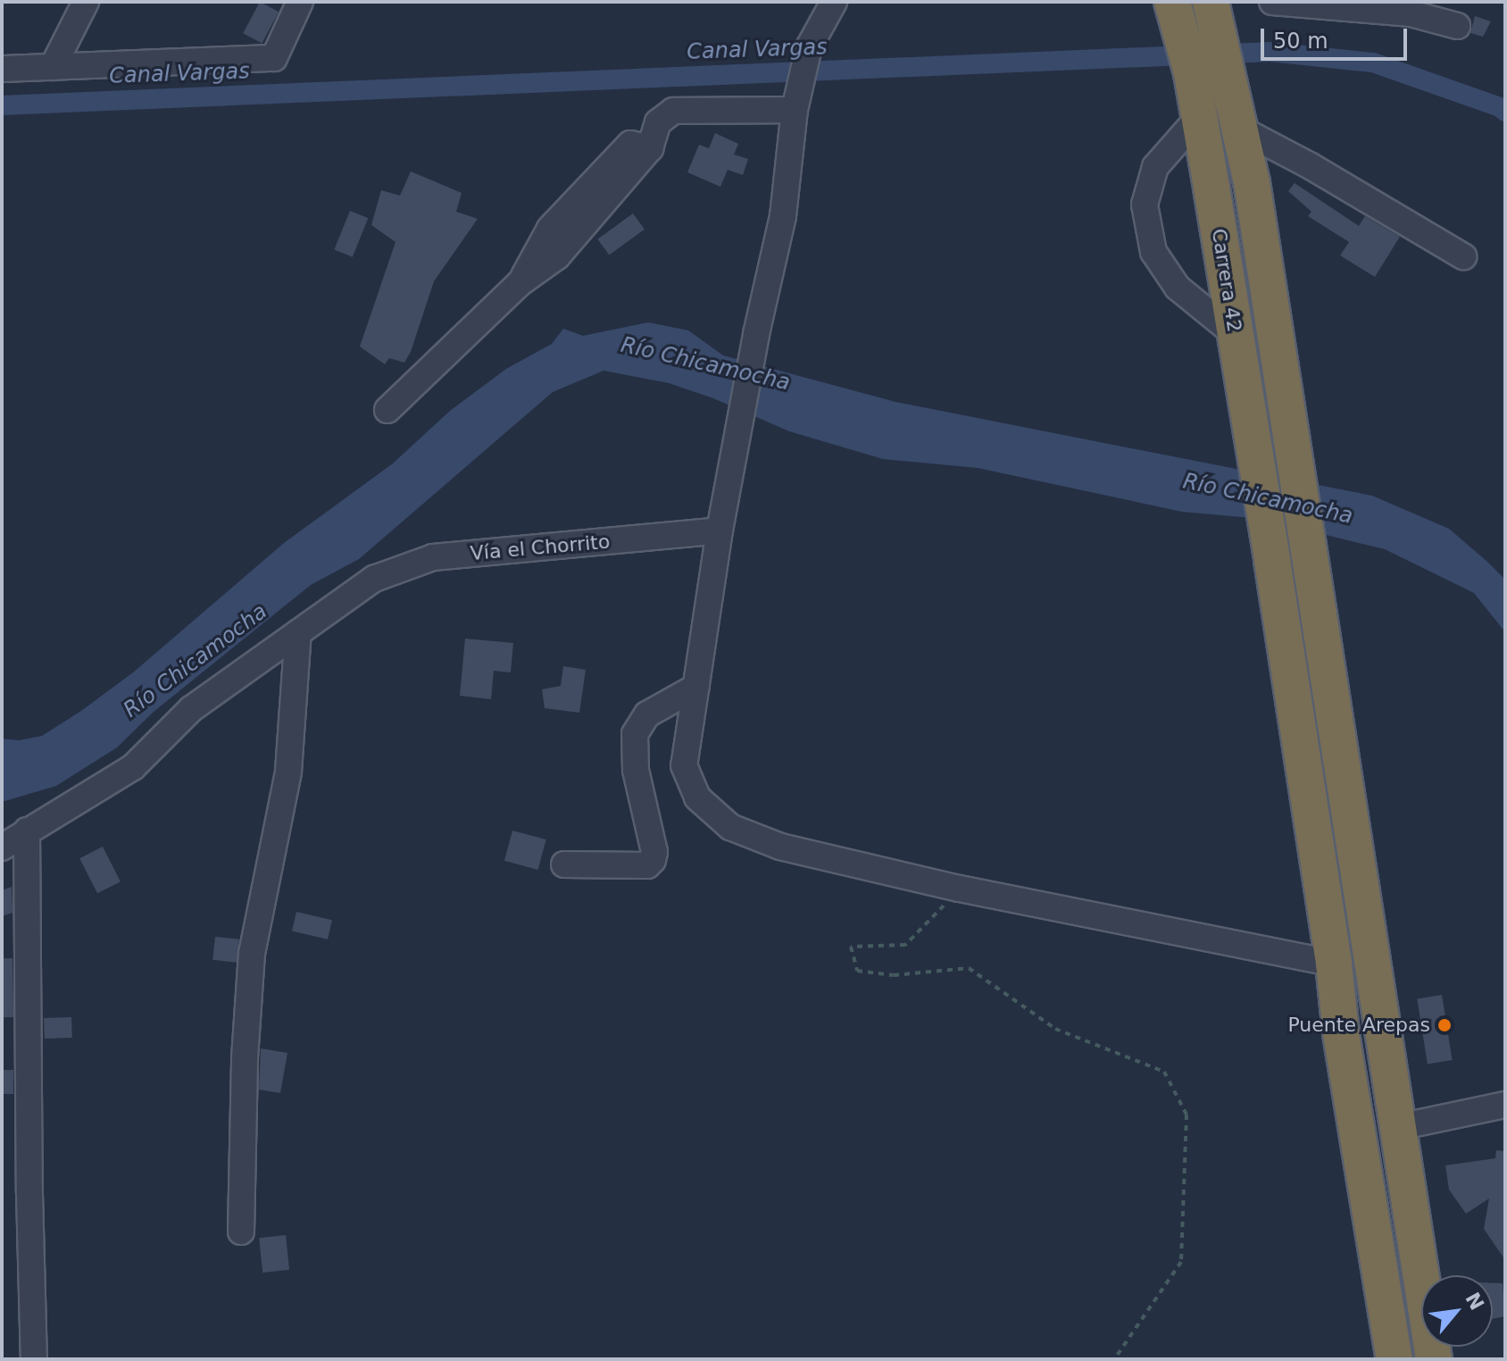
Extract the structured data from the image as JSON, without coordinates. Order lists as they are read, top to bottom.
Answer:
{
  "streets": {
    "highway": ["Carrera 42"],
    "street": ["Vía el Chorrito"]
  },
  "water": ["Canal Vargas", "Río Chicamocha"],
  "places": ["Puente Arepas"],
  "scale_bar": "50 m",
  "north": "top right"
}
